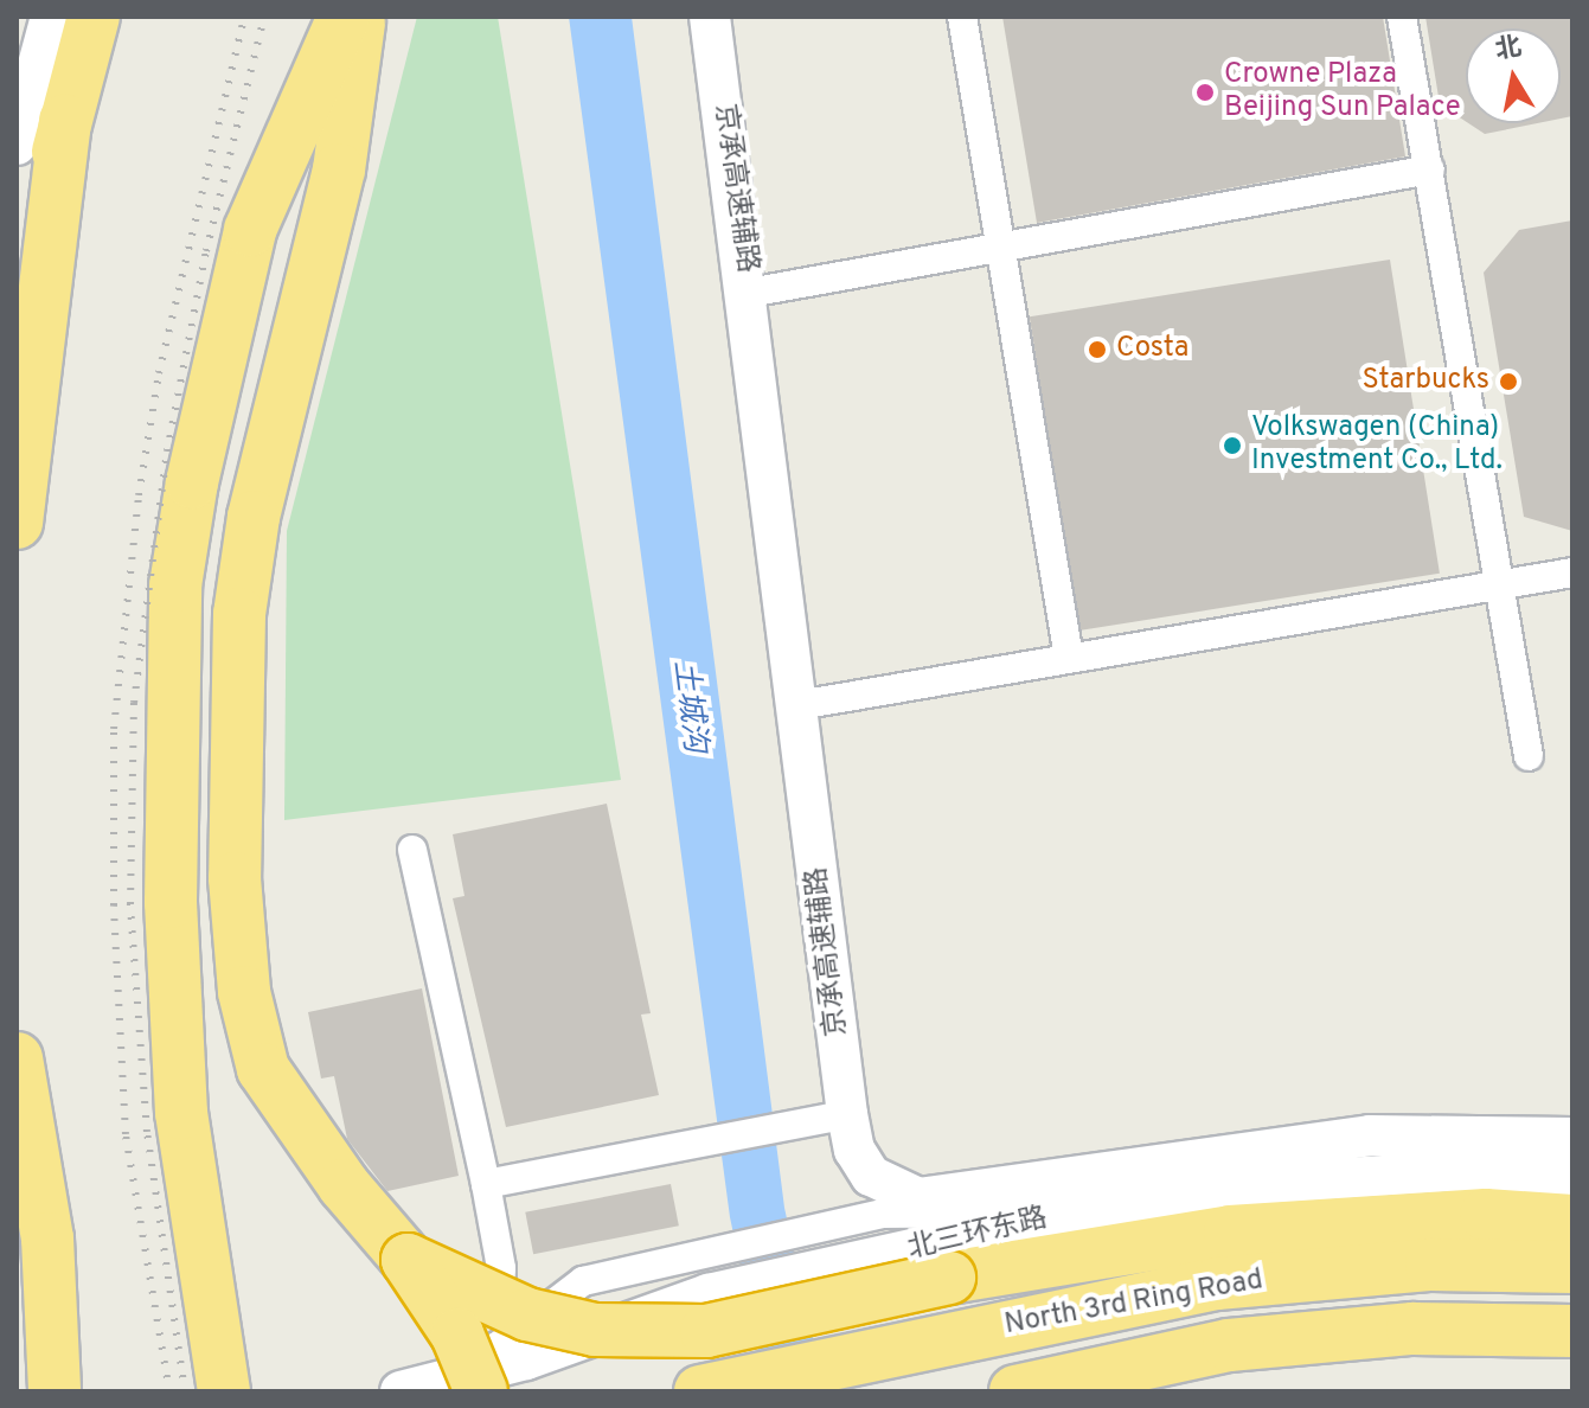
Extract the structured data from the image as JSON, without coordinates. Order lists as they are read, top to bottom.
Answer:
{
  "streets": {
    "highway": ["North 3rd Ring Road"],
    "street": ["京承高速辅路", "北三环东路"]
  },
  "water": ["土城沟"],
  "places": [
    "Crowne Plaza Beijing Sun Palace",
    "Costa",
    "Starbucks",
    "Volkswagen (China) Investment Co., Ltd."
  ],
  "north": "top"
}
